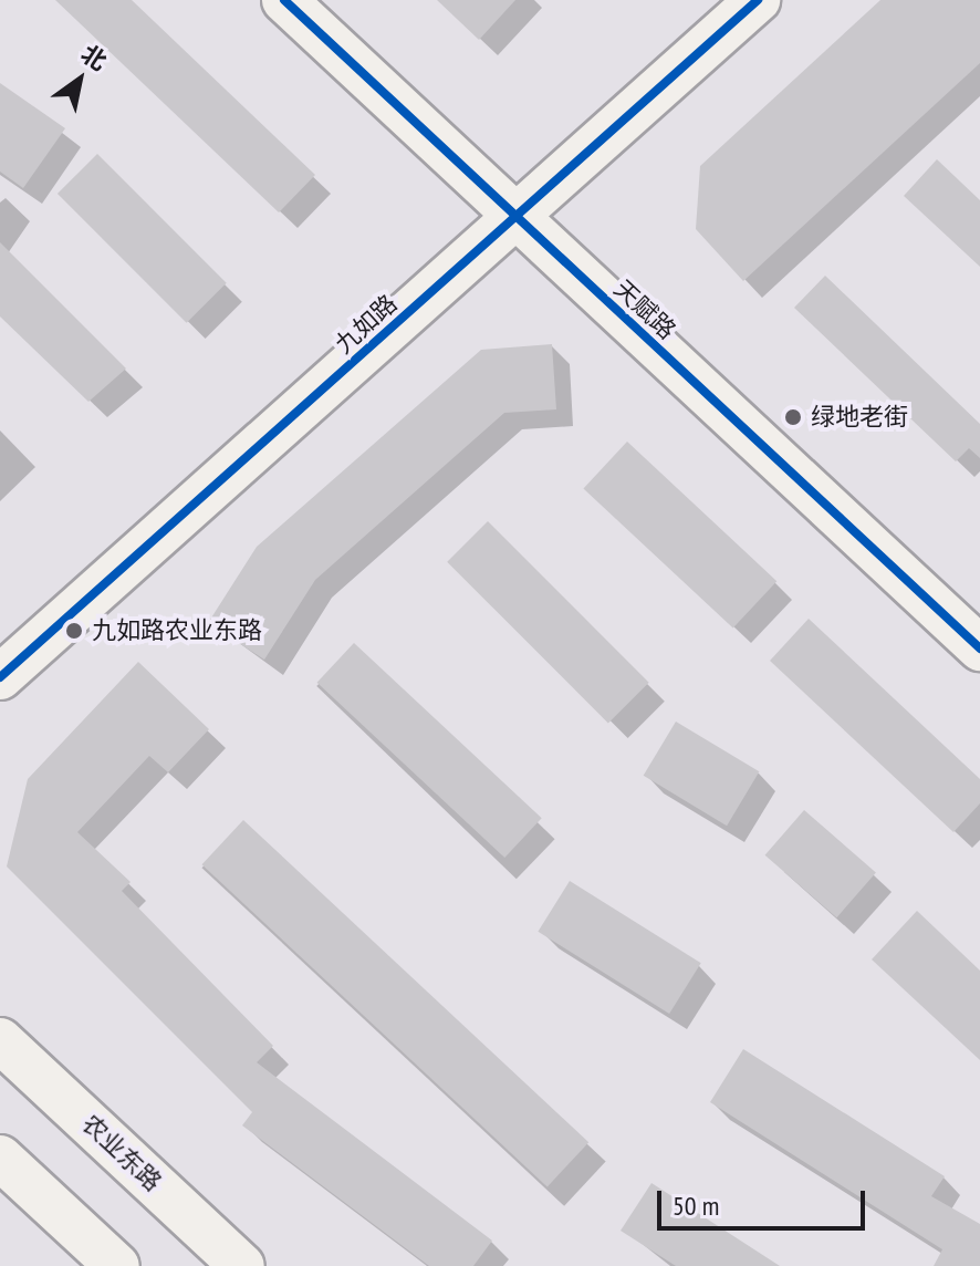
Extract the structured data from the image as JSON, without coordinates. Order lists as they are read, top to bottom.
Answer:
{
  "streets": {
    "street": ["天赋路", "九如路", "农业东路"]
  },
  "crossings": [
    ["天赋路", "九如路"]
  ],
  "places": ["绿地老街", "九如路农业东路"],
  "scale_bar": "50 m",
  "north": "top right"
}
